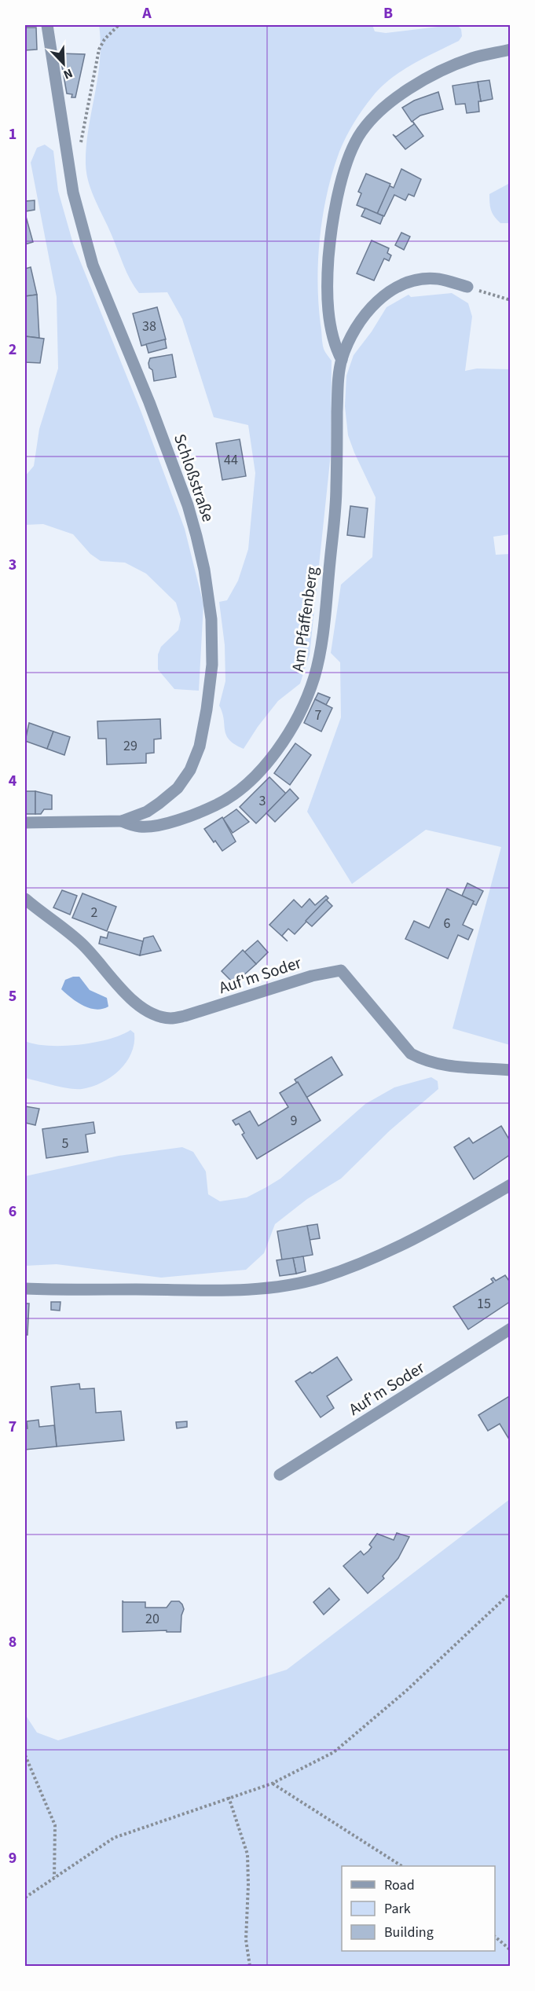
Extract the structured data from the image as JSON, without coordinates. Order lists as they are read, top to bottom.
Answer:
{
  "streets": {
    "street": ["Schloßstraße", "Am Pfaffenberg", "Auf'm Soder"]
  },
  "crossings": [
    ["Schloßstraße", "Am Pfaffenberg"]
  ],
  "house_numbers": [
    "38",
    "44",
    "7",
    "29",
    "3",
    "2",
    "6",
    "9",
    "5",
    "15",
    "20"
  ],
  "legend": ["Road", "Park", "Building"],
  "north": "bottom right",
  "grid": {
    "columns": ["A", "B"],
    "rows": [
      "1",
      "2",
      "3",
      "4",
      "5",
      "6",
      "7",
      "8",
      "9"
    ]
  }
}
